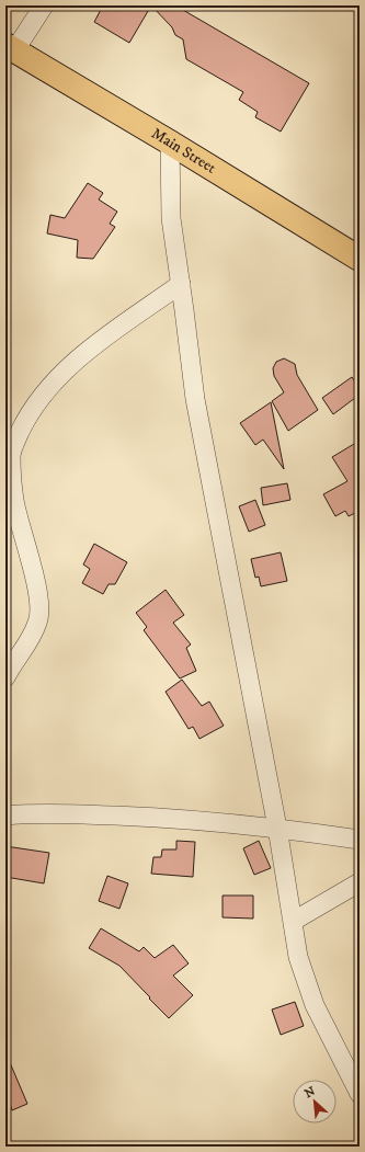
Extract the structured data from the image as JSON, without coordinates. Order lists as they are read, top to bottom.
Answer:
{
  "streets": {
    "highway": ["Main Street"]
  },
  "north": "top left"
}
